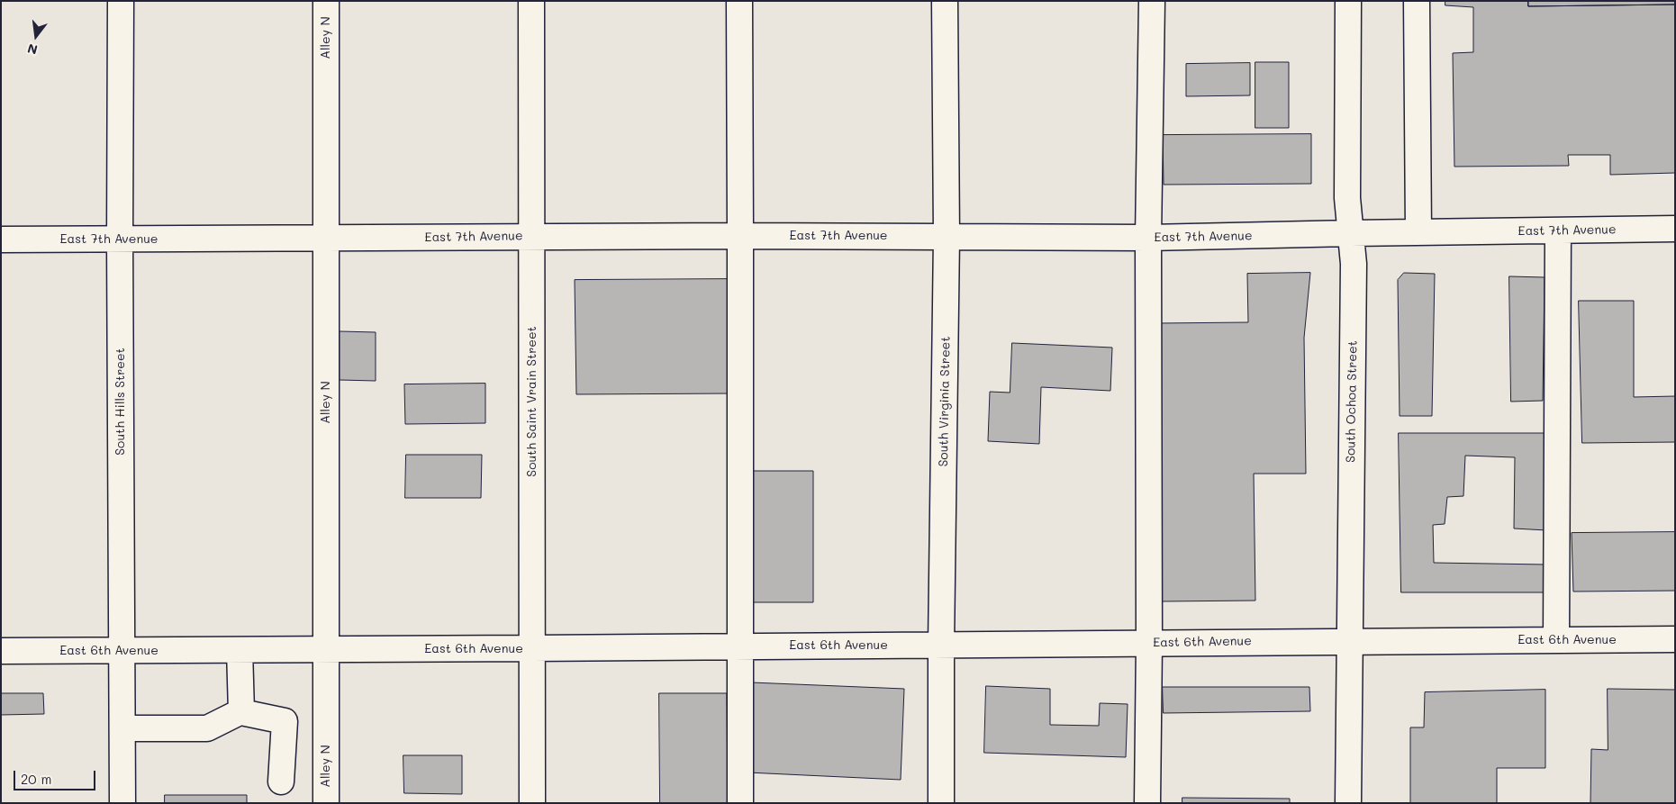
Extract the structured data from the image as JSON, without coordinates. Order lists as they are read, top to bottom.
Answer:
{
  "streets": {
    "street": [
      "Alley N",
      "East 7th Avenue",
      "South Hills Street",
      "South Saint Vrain Street",
      "South Virginia Street",
      "South Ochoa Street",
      "East 6th Avenue"
    ]
  },
  "crossings": [
    ["Alley N", "East 7th Avenue"],
    ["Alley N", "East 6th Avenue"],
    ["East 7th Avenue", "South Hills Street"],
    ["East 7th Avenue", "South Saint Vrain Street"],
    ["East 7th Avenue", "South Virginia Street"],
    ["East 7th Avenue", "South Ochoa Street"],
    ["South Hills Street", "East 6th Avenue"],
    ["South Saint Vrain Street", "East 6th Avenue"],
    ["South Virginia Street", "East 6th Avenue"],
    ["South Ochoa Street", "East 6th Avenue"]
  ],
  "scale_bar": "20 m",
  "north": "bottom"
}
